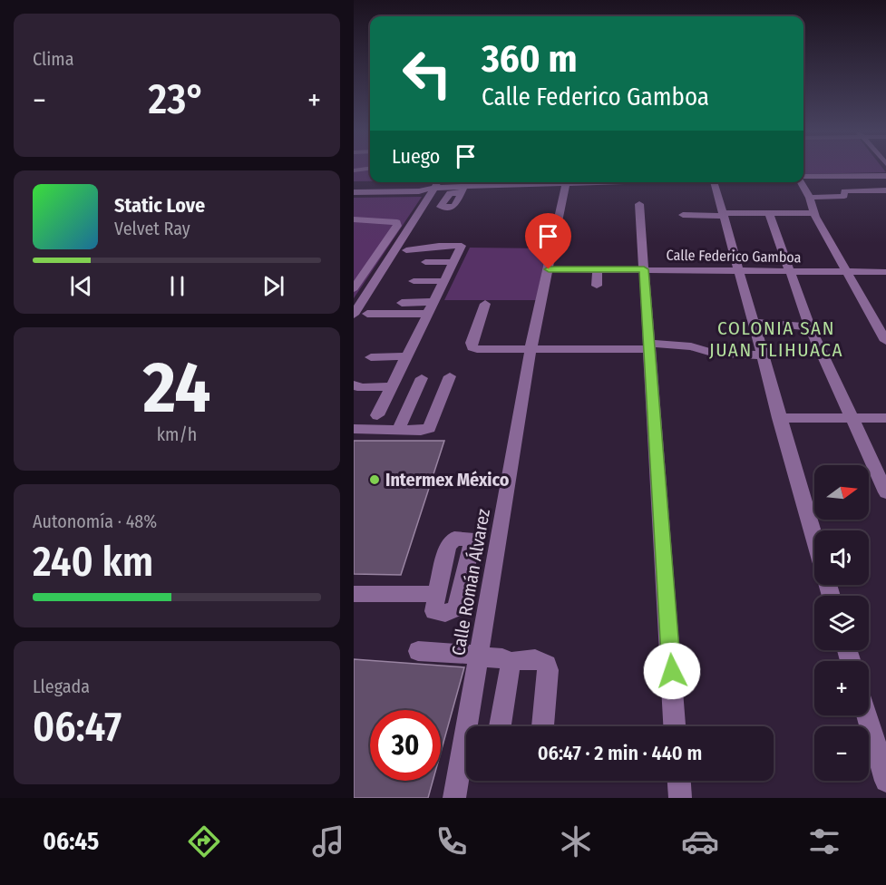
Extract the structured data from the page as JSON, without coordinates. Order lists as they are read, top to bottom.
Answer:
{
  "streets": {
    "street": ["Calle Federico Gamboa", "Calle Román Álvarez"]
  },
  "crossings": [
    ["Calle Federico Gamboa", "Calle Román Álvarez"]
  ],
  "districts": ["COLONIA SAN JUAN TLIHUACA"],
  "places": ["Intermex México"],
  "north": "right",
  "page": {
    "tile": [
      "Clima",
      ["24", "km/h"],
      ["Autonomía · 48%", "240 km"],
      ["Llegada", "06:47"]
    ],
    "turn": ["360 m", "Calle Federico Gamboa"],
    "heat": ["−", "23°", "+"],
    "then": "Luego",
    "song": ["Static Love", "Velvet Ray"],
    "map_buttons": ["+", "−"],
    "limit": "30",
    "trip": "06:47 · 2 min · 440 m",
    "tabs": "06:45"
  }
}
